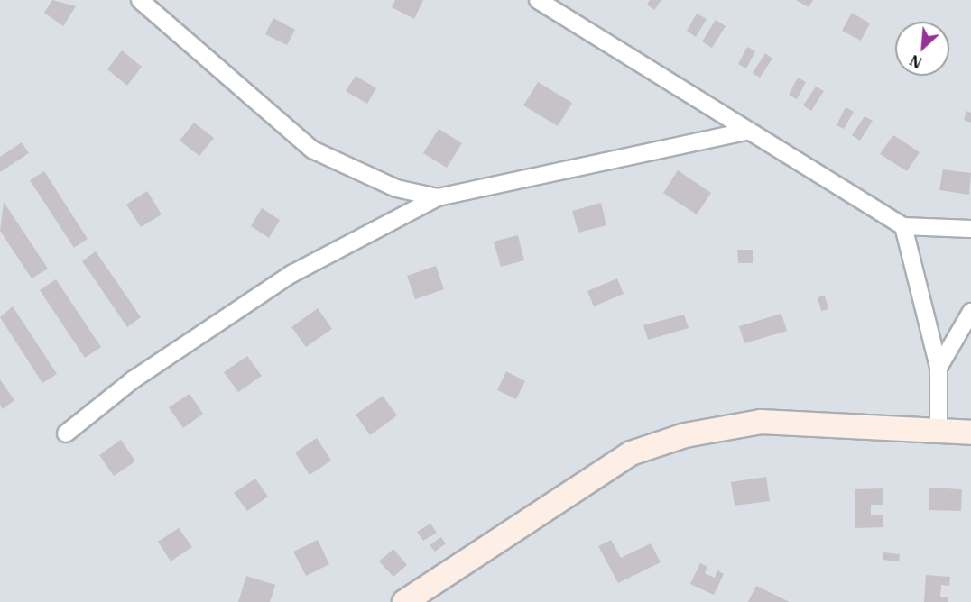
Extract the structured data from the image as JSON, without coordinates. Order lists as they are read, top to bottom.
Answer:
{
  "north": "bottom left"
}
